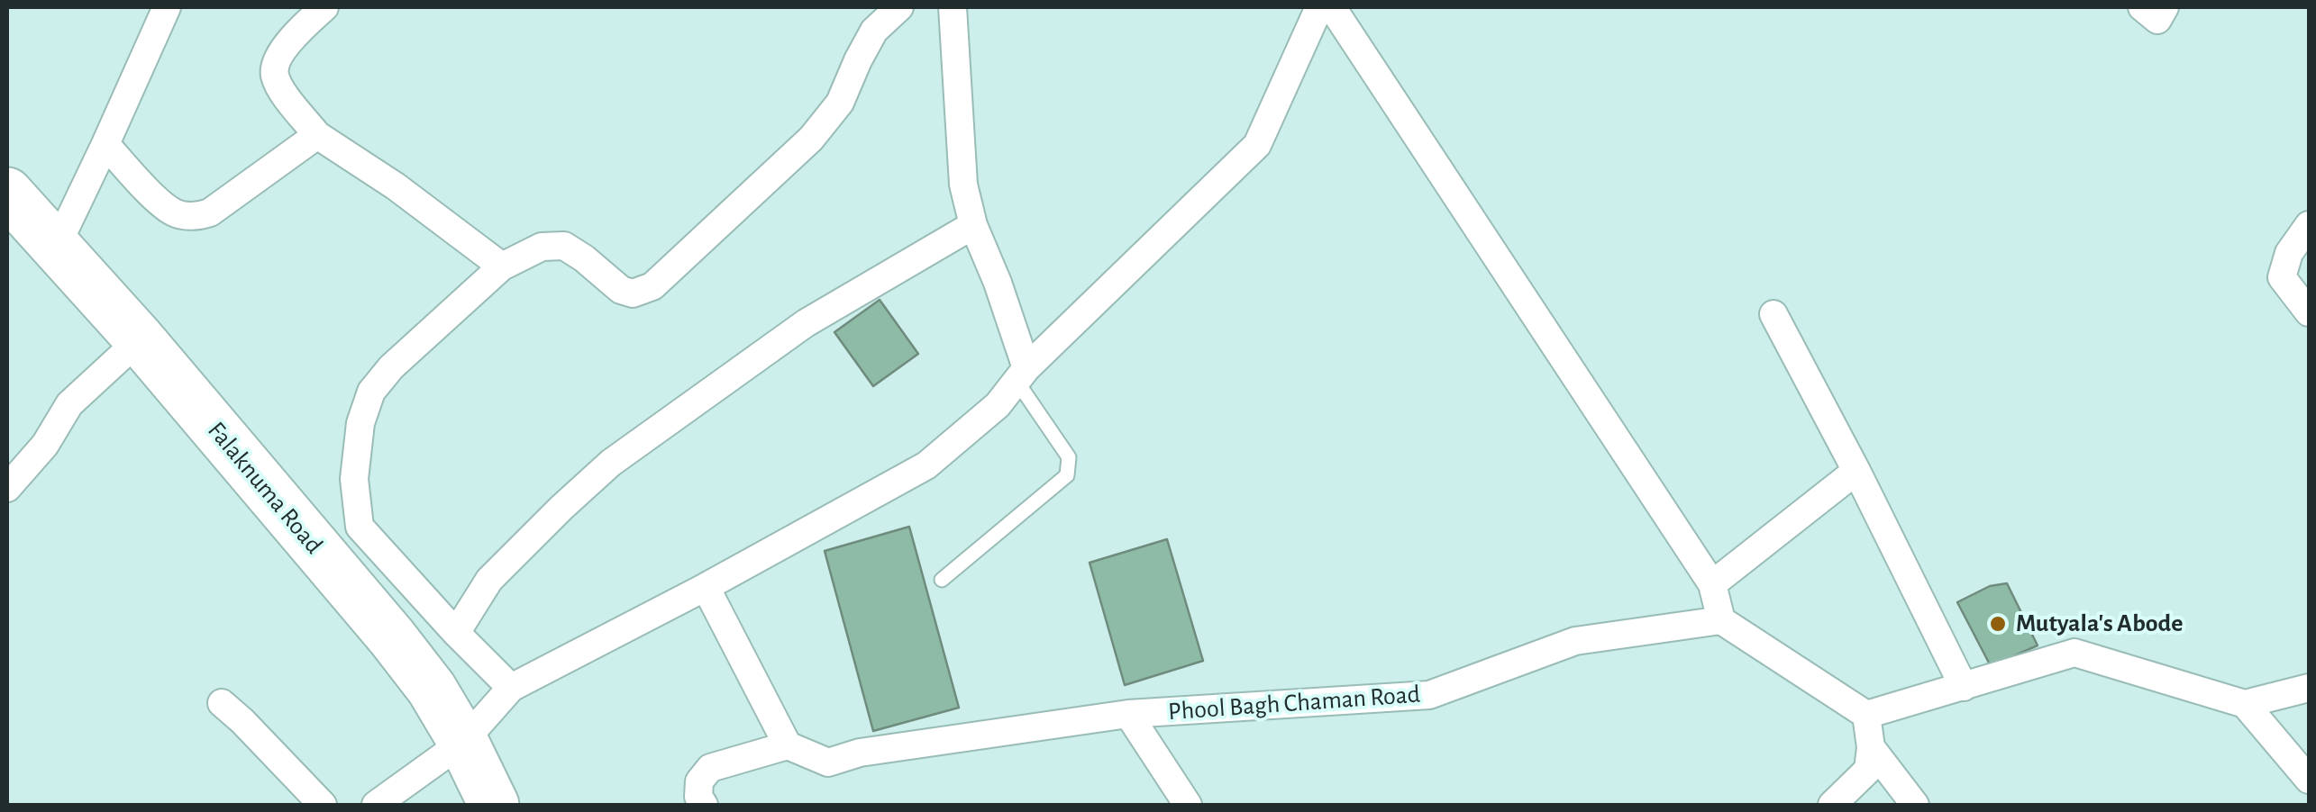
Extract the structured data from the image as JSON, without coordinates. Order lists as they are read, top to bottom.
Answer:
{
  "streets": {
    "highway": ["Falaknuma Road"],
    "street": ["Phool Bagh Chaman Road"]
  },
  "places": ["Mutyala's Abode"]
}
